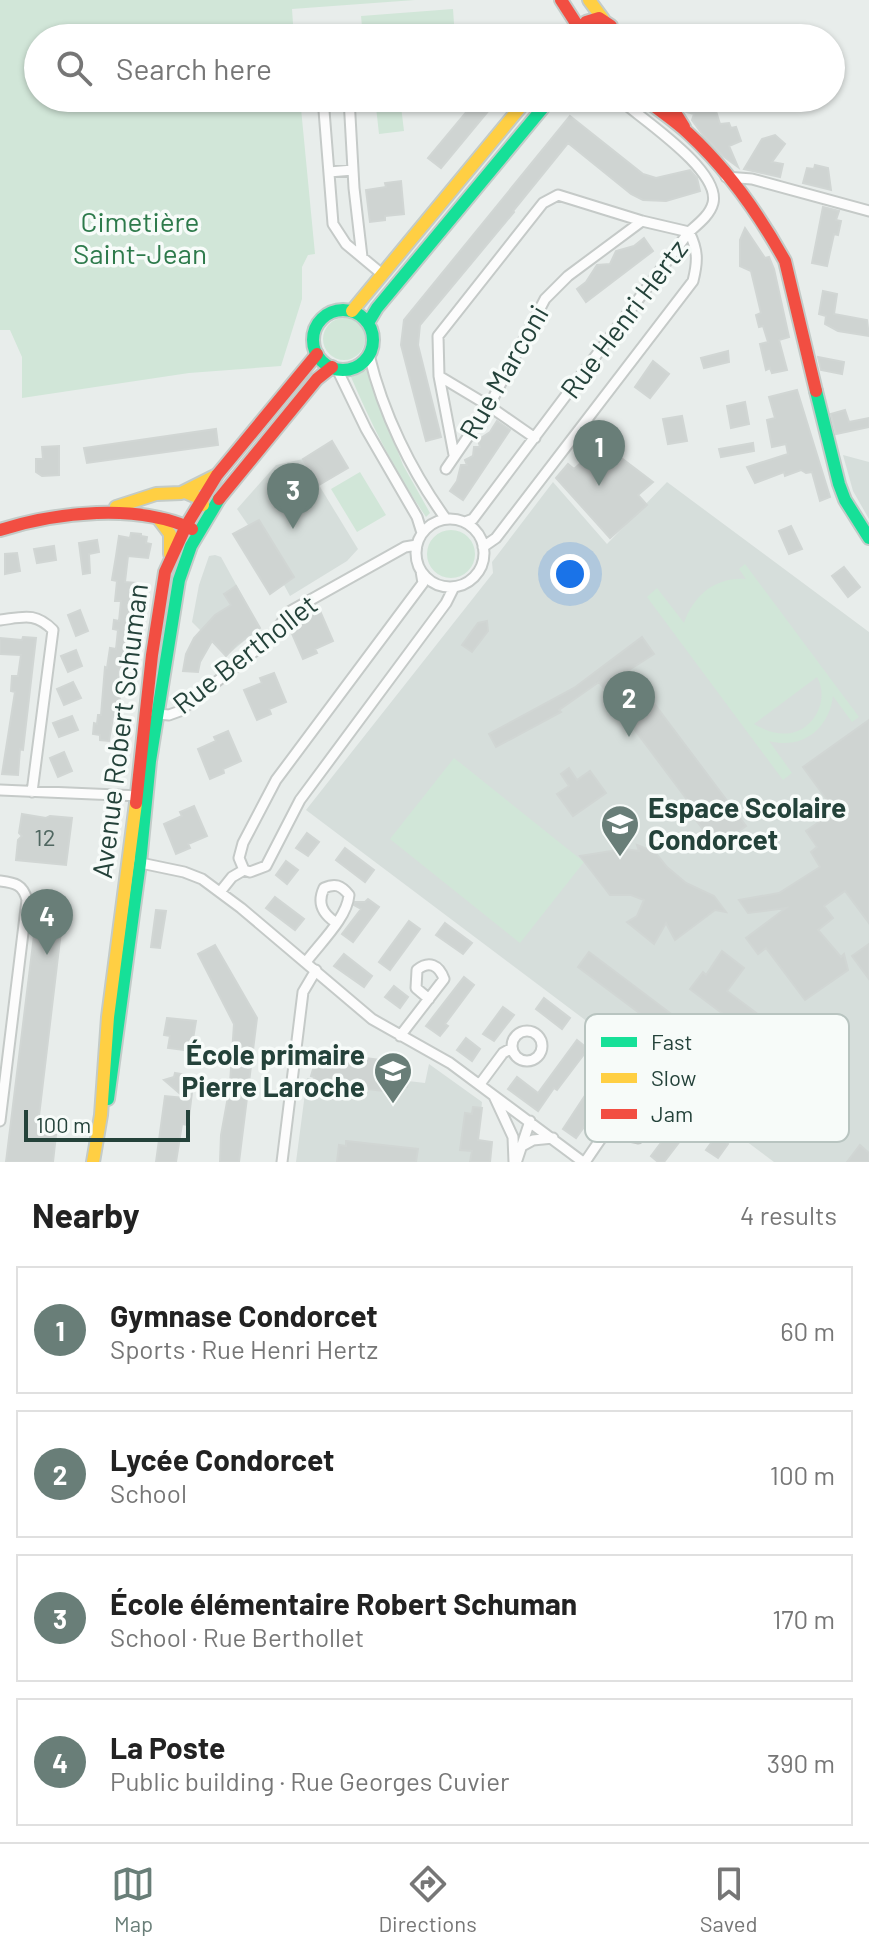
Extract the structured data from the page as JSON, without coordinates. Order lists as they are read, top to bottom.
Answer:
{
  "streets": {
    "main road": ["Avenue Robert Schuman"],
    "street": ["Rue Henri Hertz", "Rue Marconi", "Rue Berthollet"]
  },
  "crossings": [
    ["Rue Henri Hertz", "Rue Berthollet"],
    ["Rue Berthollet", "Avenue Robert Schuman"]
  ],
  "parks": ["Cimetière Saint-Jean"],
  "places": {
    "school or university": ["Espace Scolaire Condorcet", "École primaire Pierre Laroche"]
  },
  "house_numbers": ["12"],
  "legend": ["Fast", "Slow", "Jam"],
  "scale_bar": "100 m",
  "page": {
    "search": "Search here",
    "pins": [
      "1",
      "3",
      "2",
      "4"
    ],
    "scale": "100 m",
    "heading": ["Nearby", "4 results"],
    "list": [
      {
        "mark": "1",
        "name": "Gymnase Condorcet",
        "note": "Sports · Rue Henri Hertz",
        "value": "60 m"
      },
      {
        "mark": "2",
        "name": "Lycée Condorcet",
        "note": "School",
        "value": "100 m"
      },
      {
        "mark": "3",
        "name": "École élémentaire Robert Schuman",
        "note": "School · Rue Berthollet",
        "value": "170 m"
      },
      {
        "mark": "4",
        "name": "La Poste",
        "note": "Public building · Rue Georges Cuvier",
        "value": "390 m"
      }
    ],
    "nav": ["Map", "Directions", "Saved"]
  }
}
